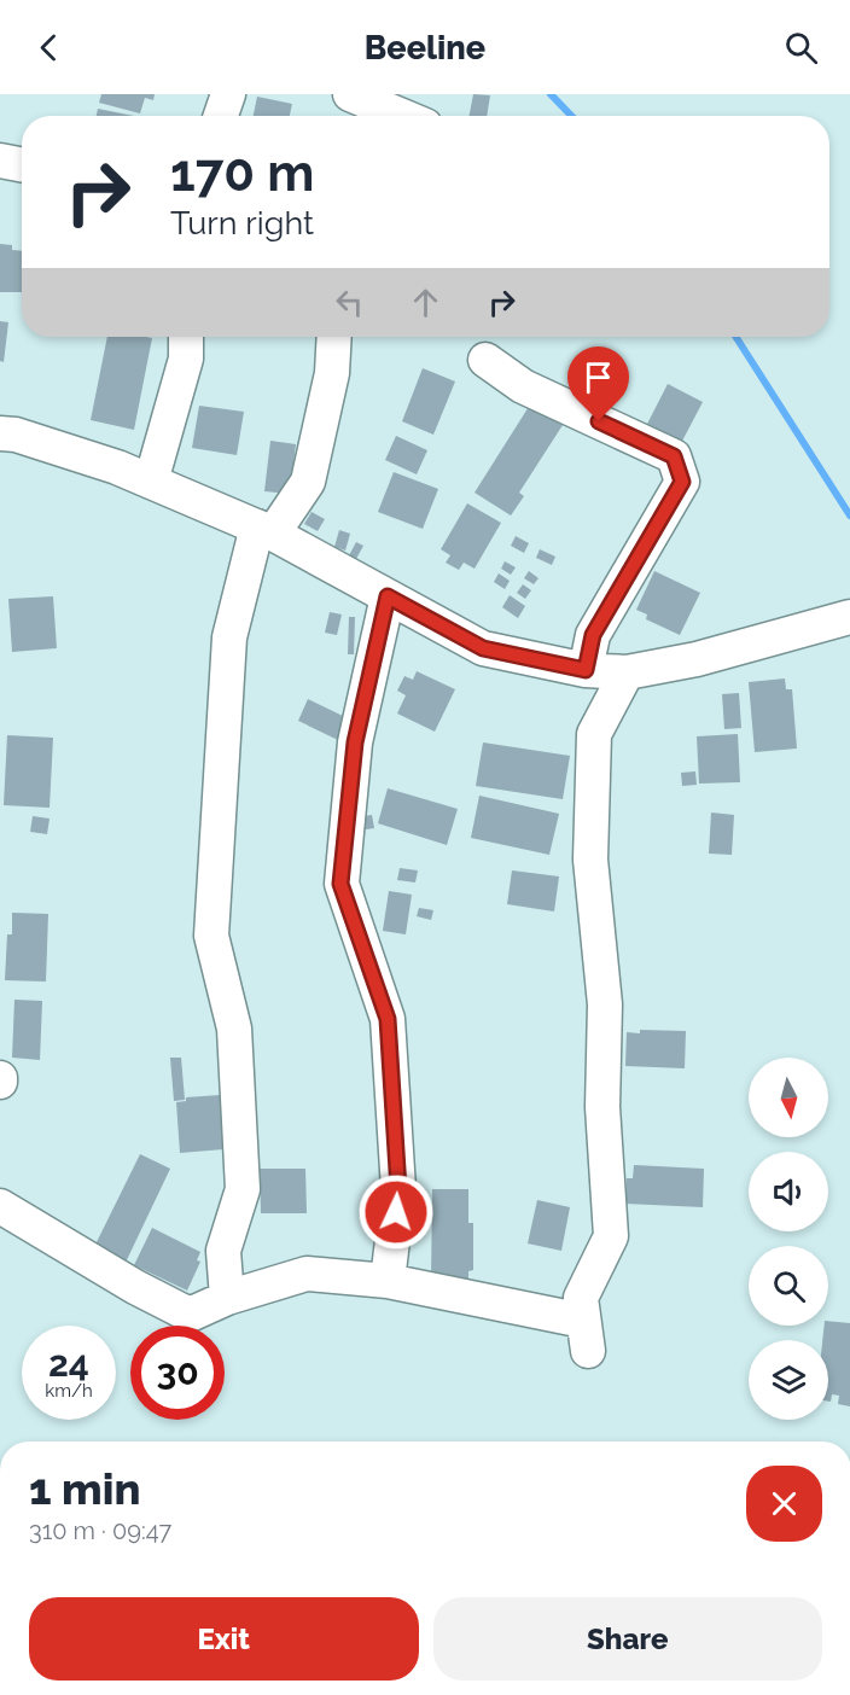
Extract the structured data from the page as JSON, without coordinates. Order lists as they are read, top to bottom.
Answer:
{
  "north": "bottom",
  "page": {
    "header": "Beeline",
    "turn": ["170 m", "Turn right"],
    "speed": "24 km/h",
    "limit": "30",
    "heading": ["1 min", "310 m · 09:47"],
    "buttons": ["Exit", "Share"]
  }
}
